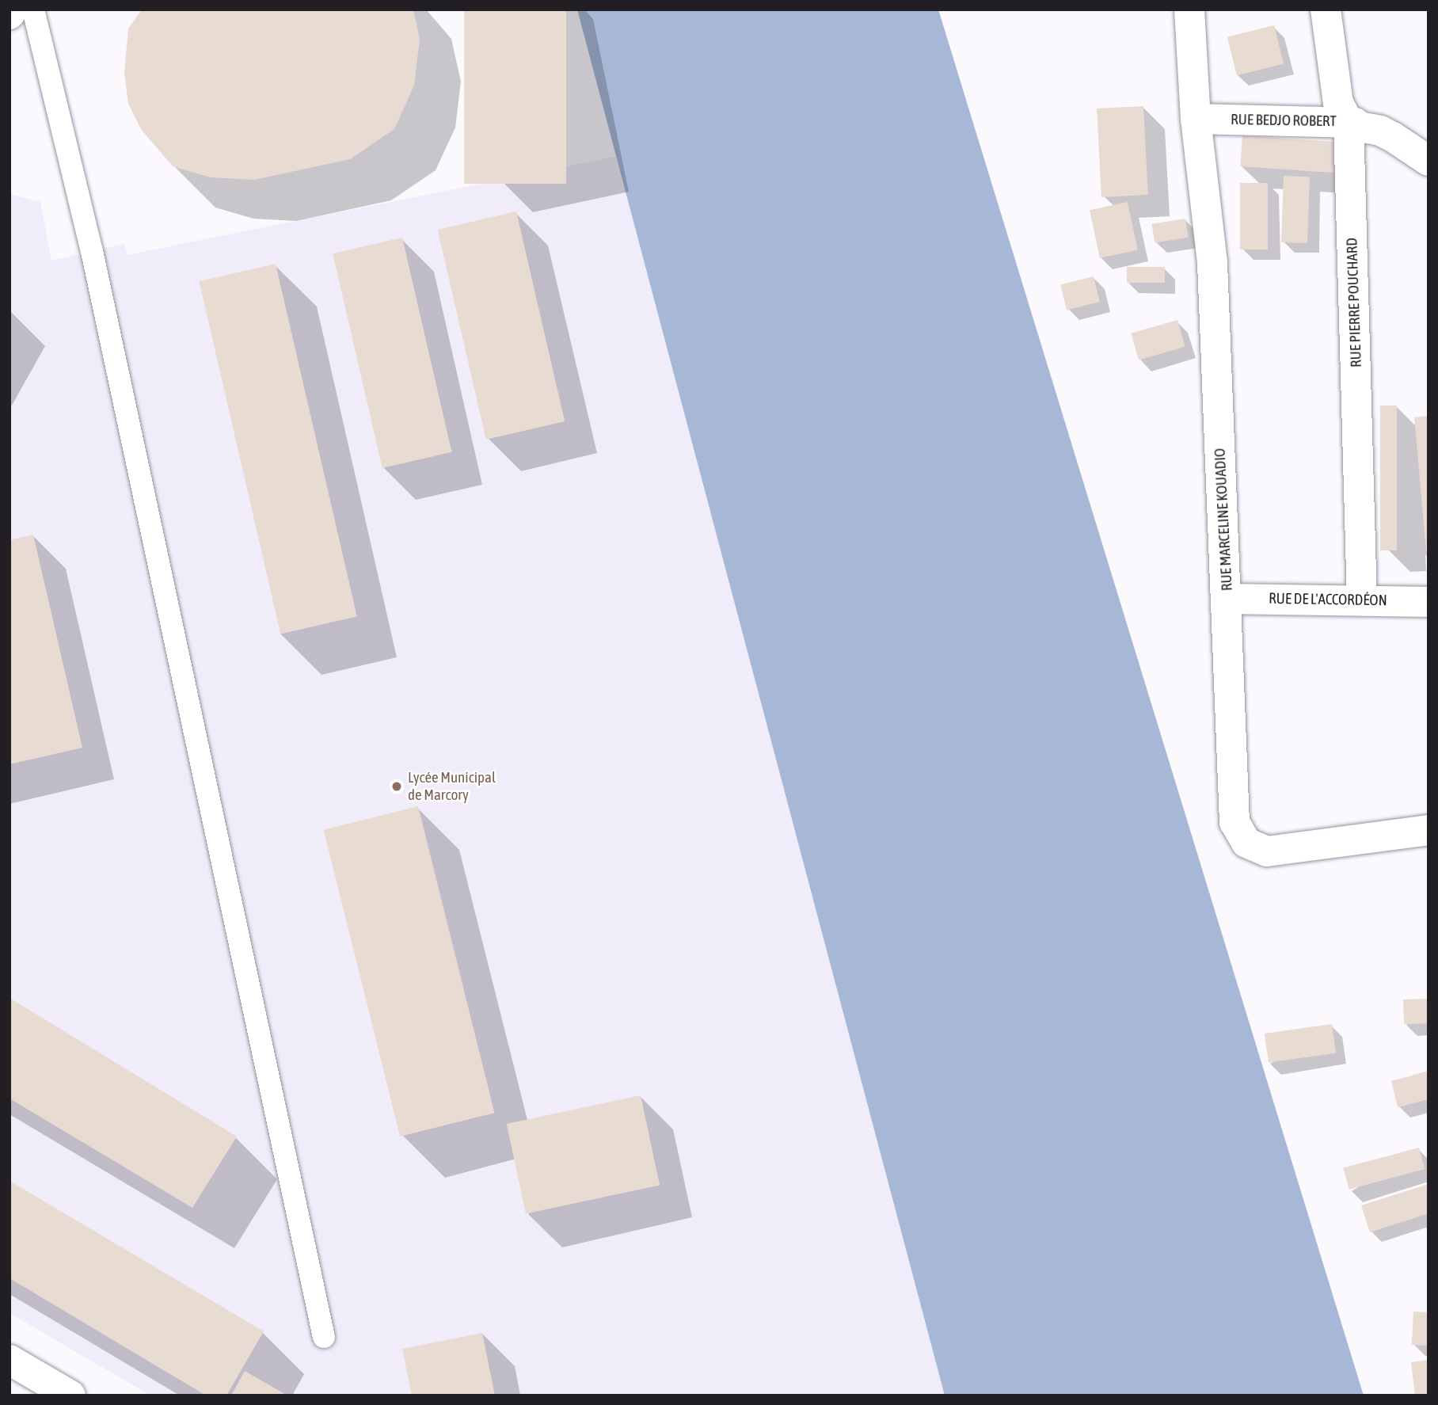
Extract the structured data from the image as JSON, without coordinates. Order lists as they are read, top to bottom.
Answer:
{
  "streets": {
    "street": [
      "RUE BEDJO ROBERT",
      "RUE PIERRE POUCHARD",
      "RUE MARCELINE KOUADIO",
      "RUE DE L'ACCORDÉON"
    ]
  },
  "crossings": [
    ["RUE BEDJO ROBERT", "RUE PIERRE POUCHARD"],
    ["RUE BEDJO ROBERT", "RUE MARCELINE KOUADIO"],
    ["RUE PIERRE POUCHARD", "RUE DE L'ACCORDÉON"],
    ["RUE MARCELINE KOUADIO", "RUE DE L'ACCORDÉON"]
  ],
  "places": ["Lycée Municipal de Marcory"]
}
